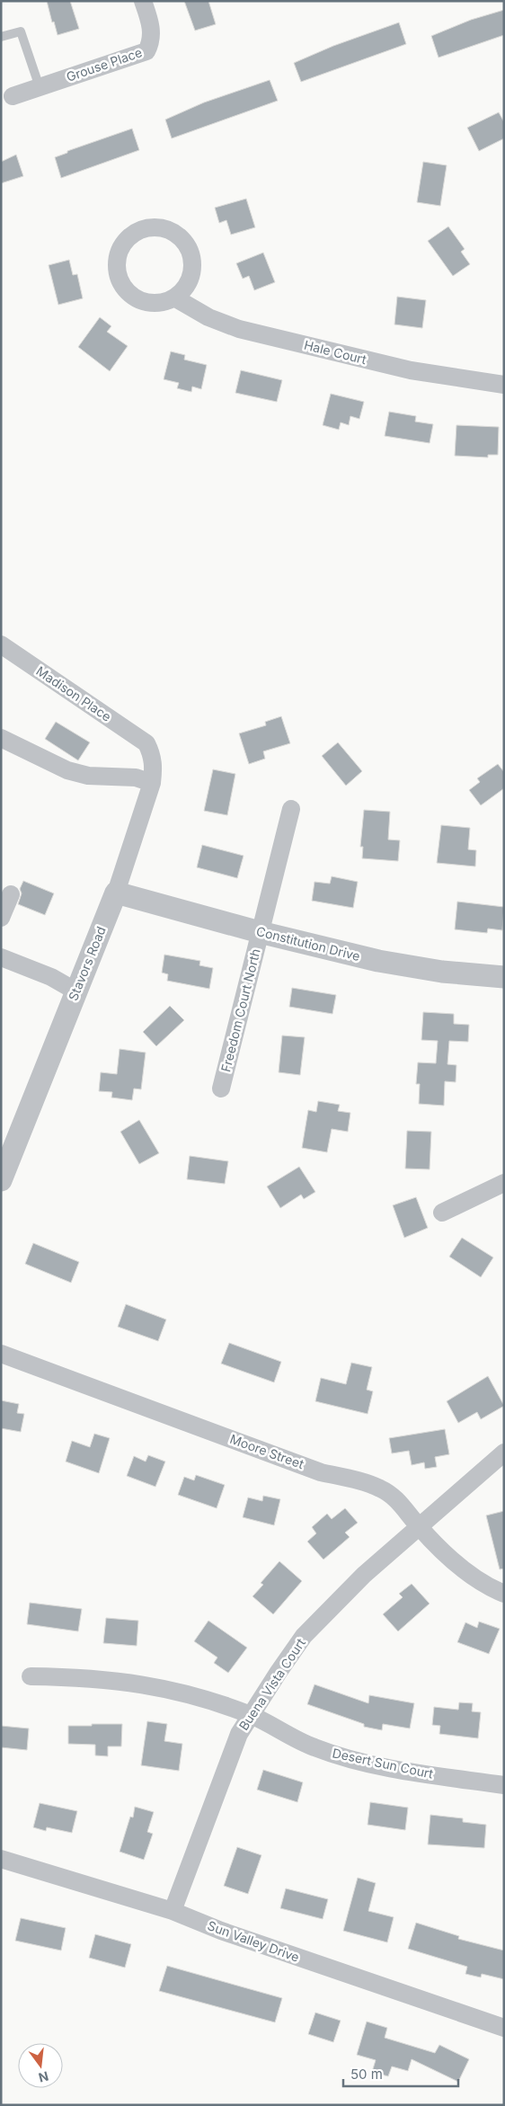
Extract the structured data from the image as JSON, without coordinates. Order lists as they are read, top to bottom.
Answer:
{
  "streets": {
    "street": [
      "Grouse Place",
      "Hale Court",
      "Madison Place",
      "Constitution Drive",
      "Stavors Road",
      "Freedom Court North",
      "Moore Street",
      "Buena Vista Court",
      "Desert Sun Court",
      "Sun Valley Drive"
    ]
  },
  "crossings": [
    ["Madison Place", "Stavors Road"],
    ["Constitution Drive", "Stavors Road"],
    ["Constitution Drive", "Freedom Court North"],
    ["Moore Street", "Buena Vista Court"],
    ["Buena Vista Court", "Desert Sun Court"],
    ["Buena Vista Court", "Sun Valley Drive"]
  ],
  "scale_bar": "50 m",
  "north": "bottom"
}
